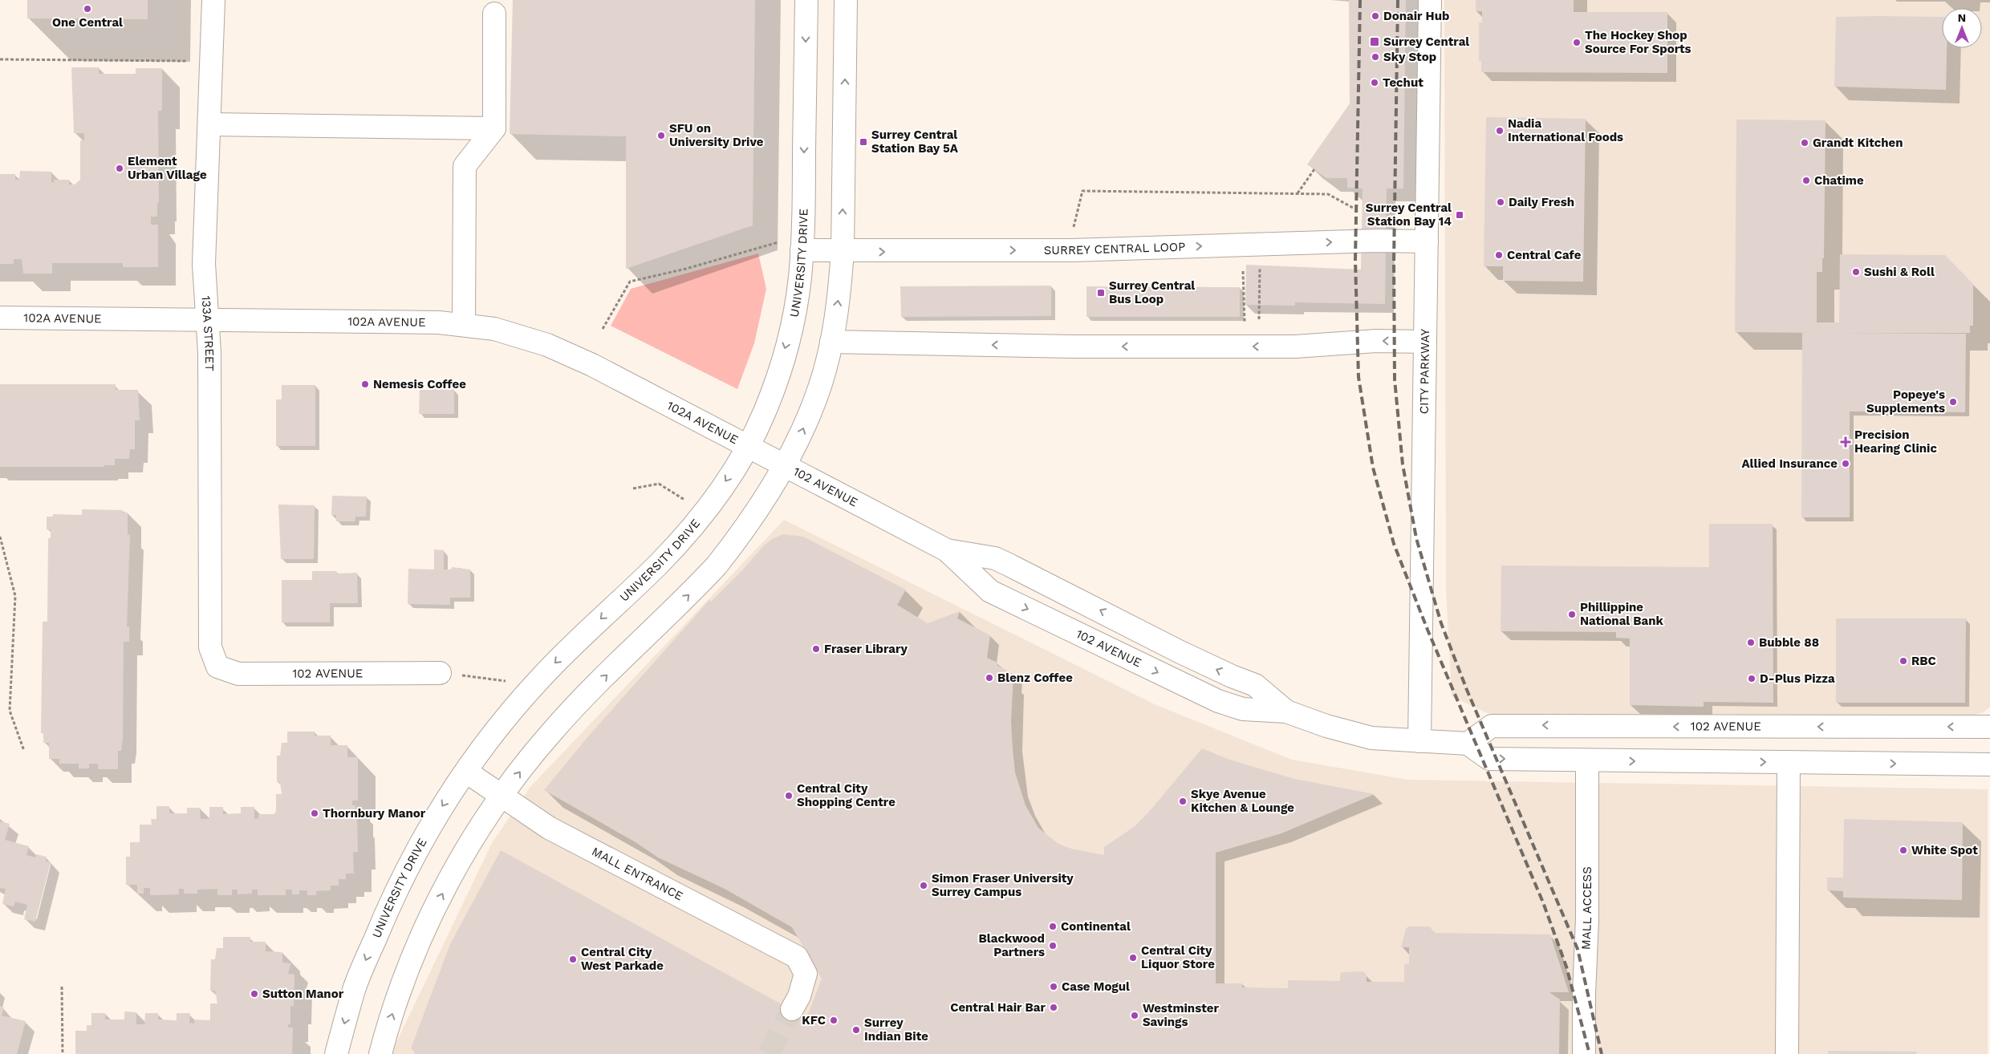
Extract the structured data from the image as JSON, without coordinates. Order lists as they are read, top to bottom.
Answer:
{
  "streets": {
    "street": [
      "SURREY CENTRAL LOOP",
      "UNIVERSITY DRIVE",
      "102A AVENUE",
      "133A STREET",
      "CITY PARKWAY",
      "102 AVENUE",
      "MALL ENTRANCE",
      "MALL ACCESS"
    ]
  },
  "crossings": [
    ["SURREY CENTRAL LOOP", "UNIVERSITY DRIVE"],
    ["SURREY CENTRAL LOOP", "CITY PARKWAY"],
    ["UNIVERSITY DRIVE", "102A AVENUE"],
    ["UNIVERSITY DRIVE", "102 AVENUE"],
    ["UNIVERSITY DRIVE", "MALL ENTRANCE"],
    ["102A AVENUE", "133A STREET"],
    ["102A AVENUE", "102 AVENUE"],
    ["133A STREET", "102 AVENUE"],
    ["CITY PARKWAY", "102 AVENUE"]
  ],
  "places": {
    "other": [
      "One Central",
      "Donair Hub",
      "The Hockey Shop Source For Sports",
      "Sky Stop",
      "Techut",
      "Nadia International Foods",
      "SFU on University Drive",
      "Grandt Kitchen",
      "Element Urban Village",
      "Chatime",
      "Daily Fresh",
      "Central Cafe",
      "Sushi & Roll",
      "Nemesis Coffee",
      "Popeye's Supplements",
      "Allied Insurance",
      "Phillippine National Bank",
      "Bubble 88",
      "Fraser Library",
      "RBC",
      "Blenz Coffee",
      "D-Plus Pizza",
      "Central City Shopping Centre",
      "Skye Avenue Kitchen & Lounge",
      "Thornbury Manor",
      "White Spot",
      "Simon Fraser University Surrey Campus",
      "Continental",
      "Blackwood Partners",
      "Central City Liquor Store",
      "Central City West Parkade",
      "Case Mogul",
      "Sutton Manor",
      "Central Hair Bar",
      "Westminster Savings",
      "KFC",
      "Surrey Indian Bite"
    ],
    "transit": [
      "Surrey Central",
      "Surrey Central Station Bay 5A",
      "Surrey Central Station Bay 14",
      "Surrey Central Bus Loop"
    ],
    "health": ["Precision Hearing Clinic"]
  },
  "north": "top"
}
